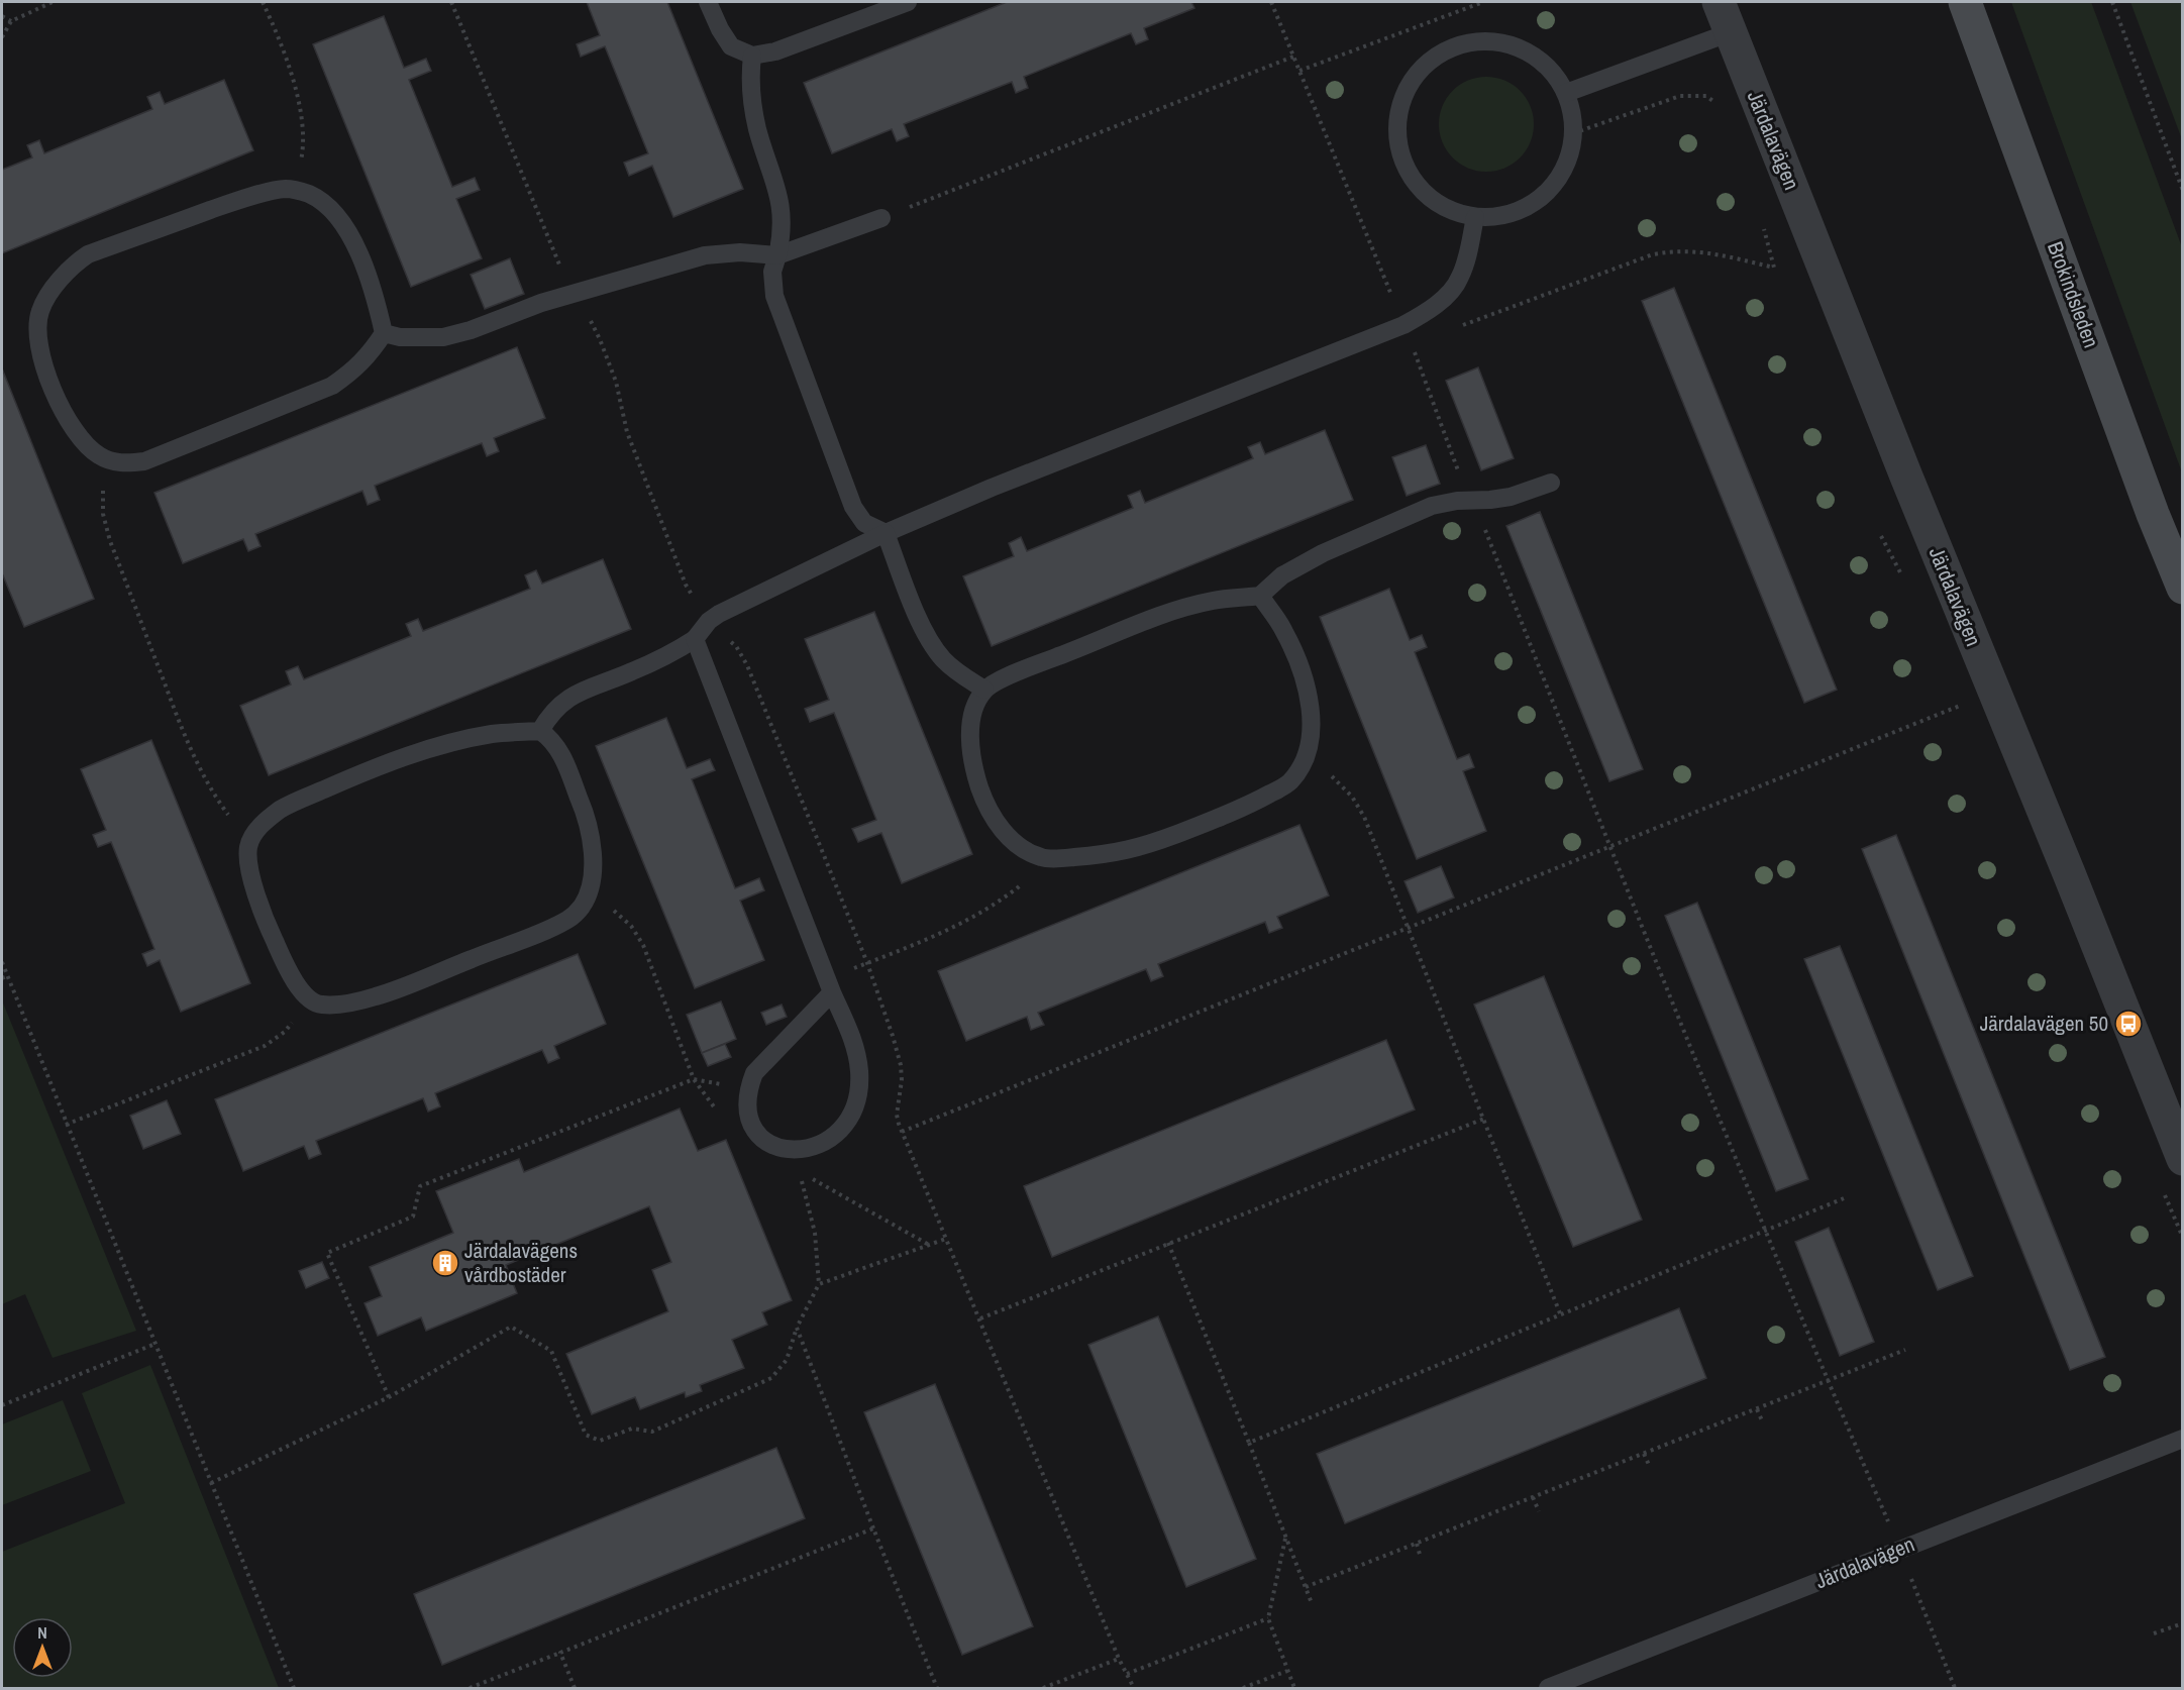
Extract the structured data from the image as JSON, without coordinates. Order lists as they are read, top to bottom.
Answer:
{
  "streets": {
    "main road": ["Brokindsleden"],
    "street": ["Järdalavägen"]
  },
  "places": {
    "bus stop": ["Järdalavägen 50"],
    "building": ["Järdalavägens vårdbostäder"]
  },
  "north": "top"
}
